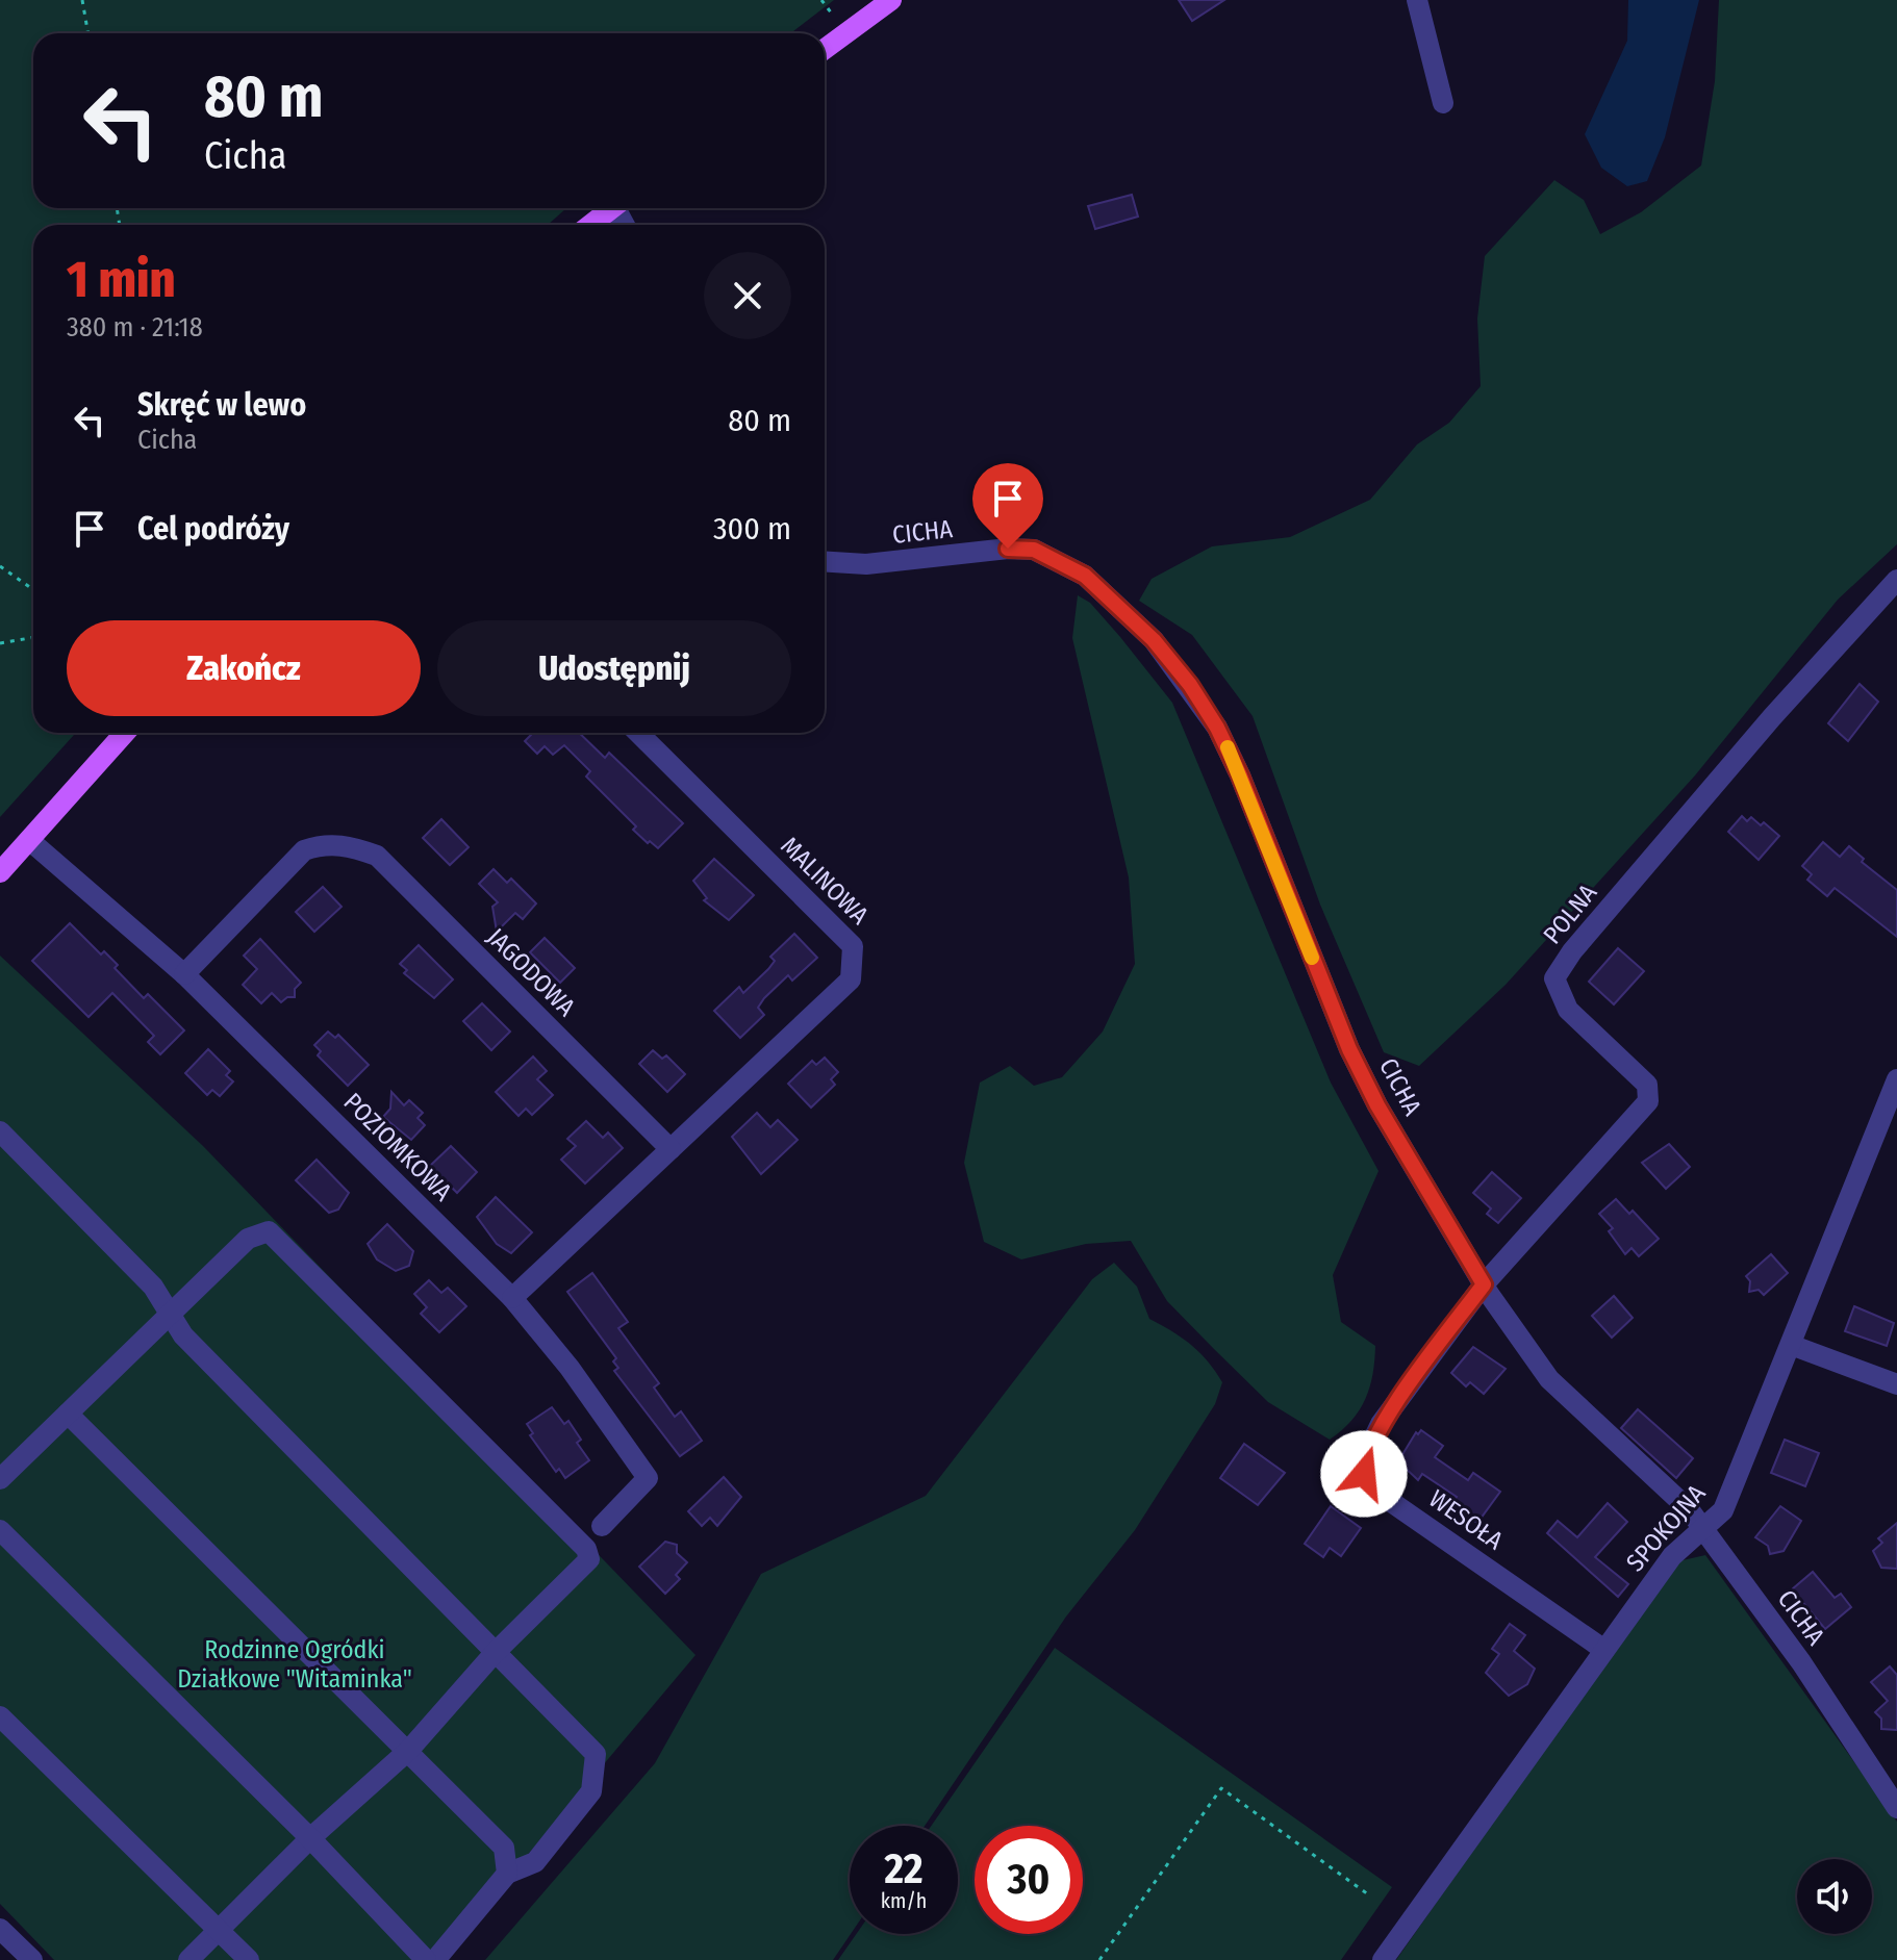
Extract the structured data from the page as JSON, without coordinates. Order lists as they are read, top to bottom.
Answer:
{
  "streets": {
    "street": [
      "CICHA",
      "MALINOWA",
      "POLNA",
      "JAGODOWA",
      "POZIOMKOWA",
      "WESOŁA",
      "SPOKOJNA"
    ]
  },
  "crossings": [
    ["CICHA", "POLNA"],
    ["CICHA", "WESOŁA"],
    ["CICHA", "SPOKOJNA"],
    ["MALINOWA", "JAGODOWA"],
    ["POLNA", "WESOŁA"],
    ["JAGODOWA", "POZIOMKOWA"],
    ["WESOŁA", "SPOKOJNA"]
  ],
  "parks": ["Rodzinne Ogródki Działkowe \"Witaminka\""],
  "page": {
    "turn": ["80 m", "Cicha"],
    "heading": ["1 min", "380 m · 21:18"],
    "list": [
      {
        "name": "Skręć w lewo",
        "note": "Cicha",
        "value": "80 m"
      },
      {
        "name": "Cel podróży",
        "value": "300 m"
      }
    ],
    "buttons": ["Zakończ", "Udostępnij"],
    "speed": "22 km/h",
    "limit": "30"
  }
}
